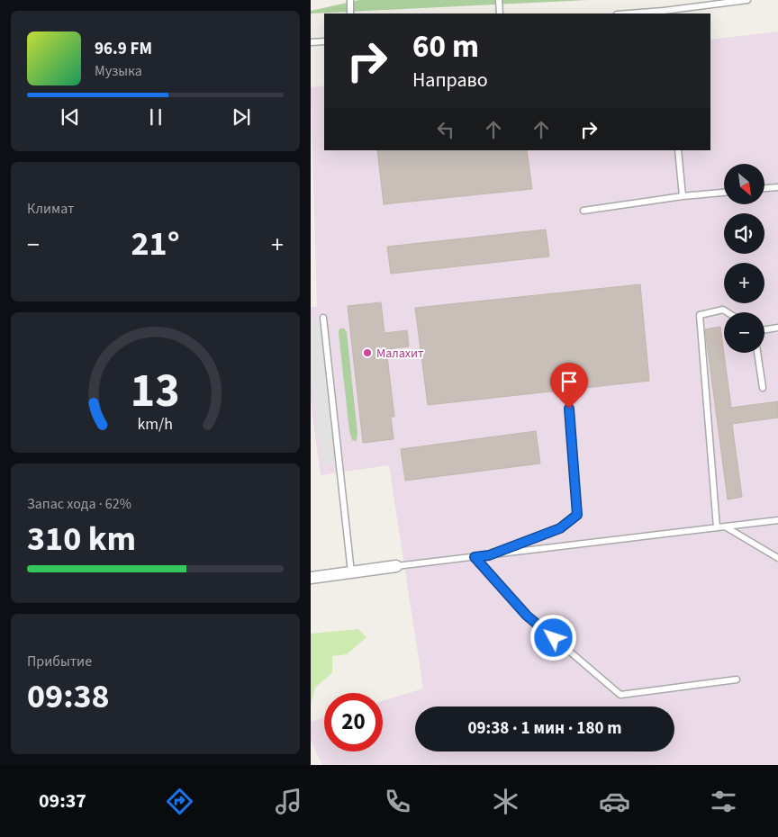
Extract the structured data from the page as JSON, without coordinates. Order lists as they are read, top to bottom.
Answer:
{
  "places": ["Малахит"],
  "north": "bottom right",
  "page": {
    "turn": ["60 m", "Направо"],
    "song": ["96.9 FM", "Музыка"],
    "tile": [
      "Климат",
      ["Запас хода · 62%", "310 km"],
      ["Прибытие", "09:38"]
    ],
    "map_buttons": ["+", "−"],
    "heat": ["−", "21°", "+"],
    "limit": "20",
    "trip": "09:38 · 1 мин · 180 m",
    "tabs": "09:37",
    "gauge": ["13", "km/h"]
  }
}
